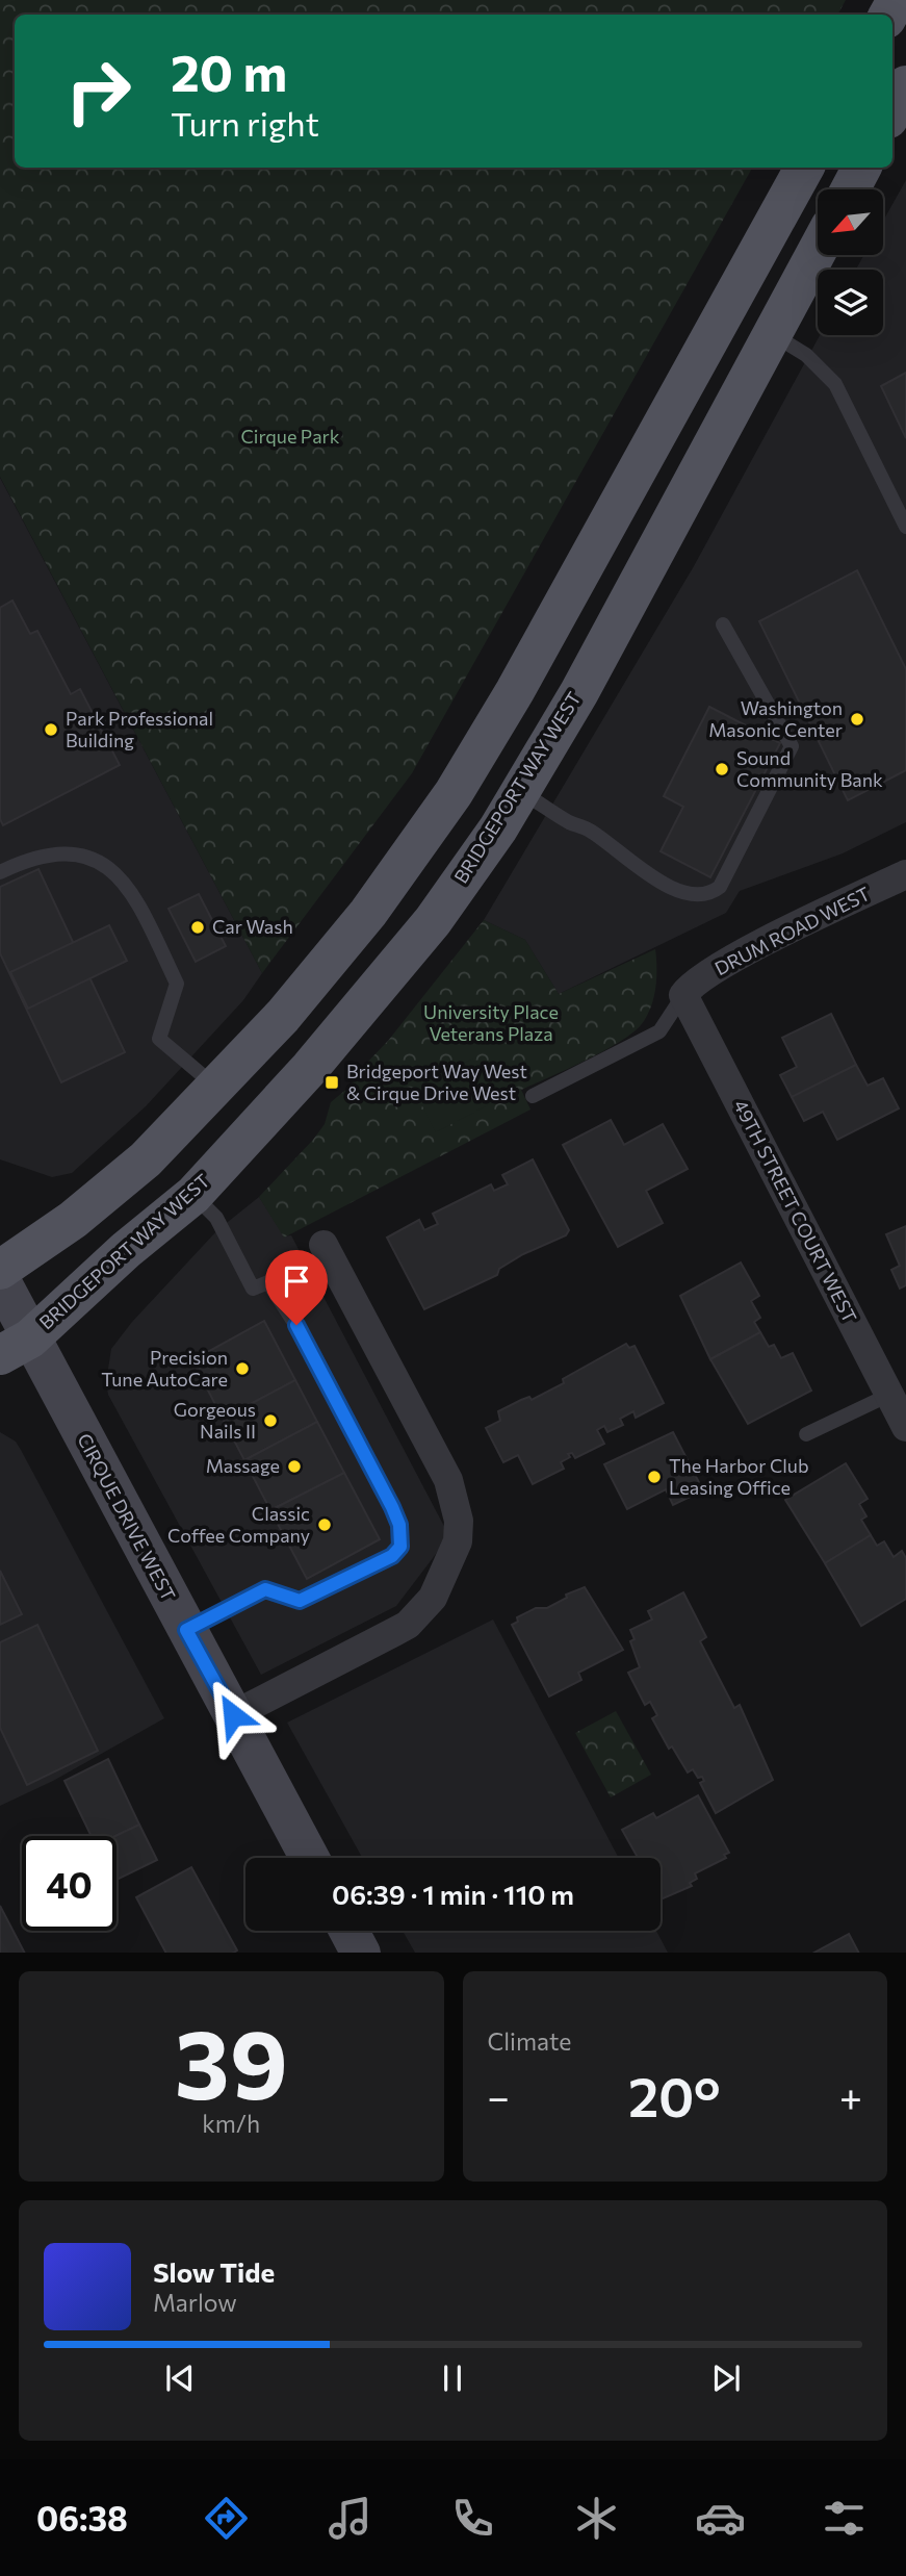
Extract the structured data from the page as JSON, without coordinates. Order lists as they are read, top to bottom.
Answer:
{
  "streets": {
    "main road": ["BRIDGEPORT WAY WEST"],
    "street": ["DRUM ROAD WEST", "49TH STREET COURT WEST", "CIRQUE DRIVE WEST"]
  },
  "crossings": [
    ["BRIDGEPORT WAY WEST", "CIRQUE DRIVE WEST"],
    ["DRUM ROAD WEST", "49TH STREET COURT WEST"]
  ],
  "parks": ["Cirque Park", "University Place Veterans Plaza"],
  "places": {
    "other": [
      "Washington Masonic Center",
      "Park Professional Building",
      "Sound Community Bank",
      "Car Wash",
      "Precision Tune AutoCare",
      "Gorgeous Nails II",
      "Massage",
      "The Harbor Club Leasing Office",
      "Classic Coffee Company"
    ],
    "transit": ["Bridgeport Way West & Cirque Drive West"]
  },
  "north": "bottom left",
  "page": {
    "turn": ["20 m", "Turn right"],
    "limit": "40",
    "trip": "06:39 · 1 min · 110 m",
    "tile": [
      ["39", "km/h"],
      "Climate"
    ],
    "heat": ["−", "20°", "+"],
    "song": ["Slow Tide", "Marlow"],
    "tabs": "06:38"
  }
}
